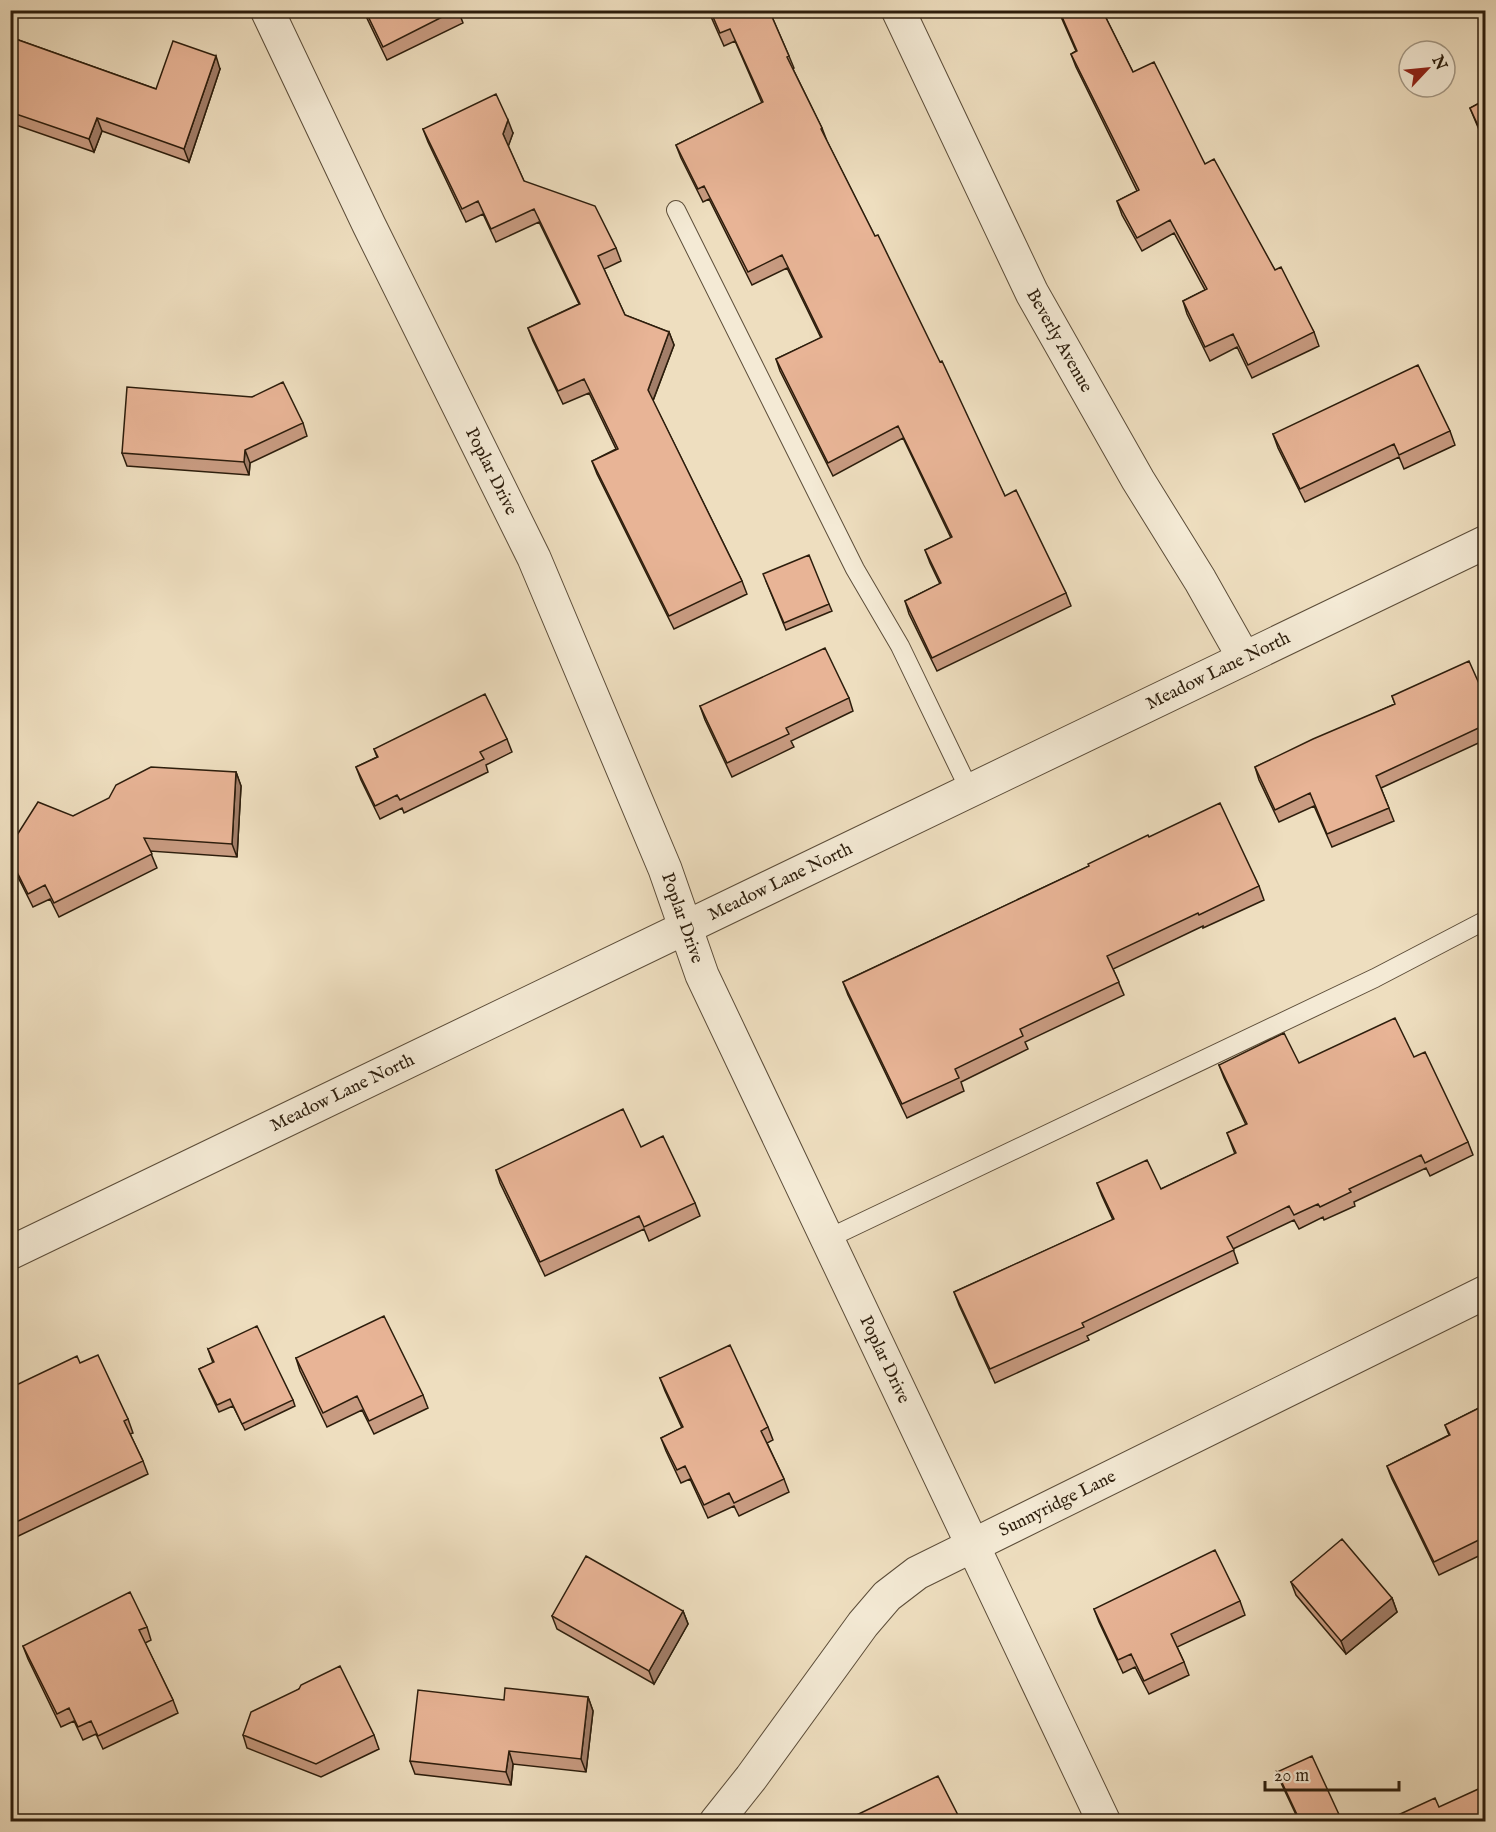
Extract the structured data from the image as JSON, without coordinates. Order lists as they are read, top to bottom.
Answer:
{
  "streets": {
    "street": [
      "Beverly Avenue",
      "Poplar Drive",
      "Meadow Lane North",
      "Sunnyridge Lane"
    ]
  },
  "crossings": [
    ["Beverly Avenue", "Meadow Lane North"],
    ["Poplar Drive", "Meadow Lane North"],
    ["Poplar Drive", "Sunnyridge Lane"]
  ],
  "scale_bar": "20 m",
  "north": "top right"
}
